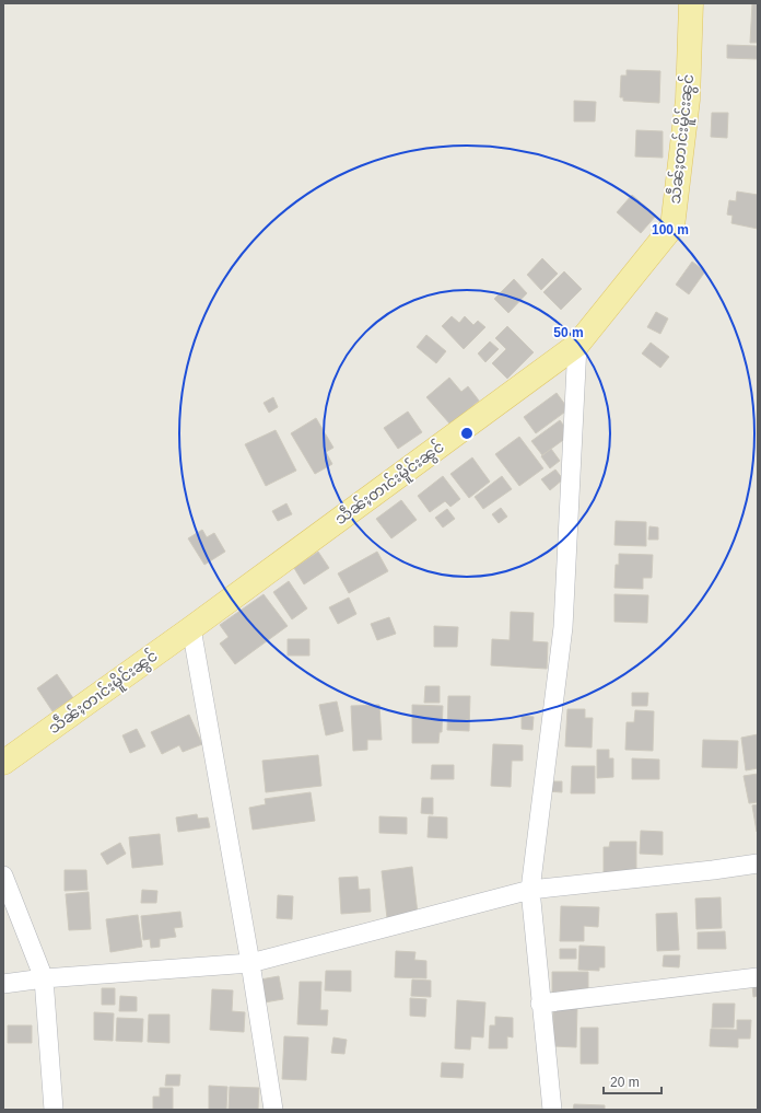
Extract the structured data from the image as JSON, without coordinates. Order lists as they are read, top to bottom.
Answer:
{
  "streets": {
    "main road": ["သဵၼ်ႈတၢင်းမိူင်းၼွင်"]
  },
  "scale_bar": "20 m",
  "rings": ["100 m", "50 m"]
}
